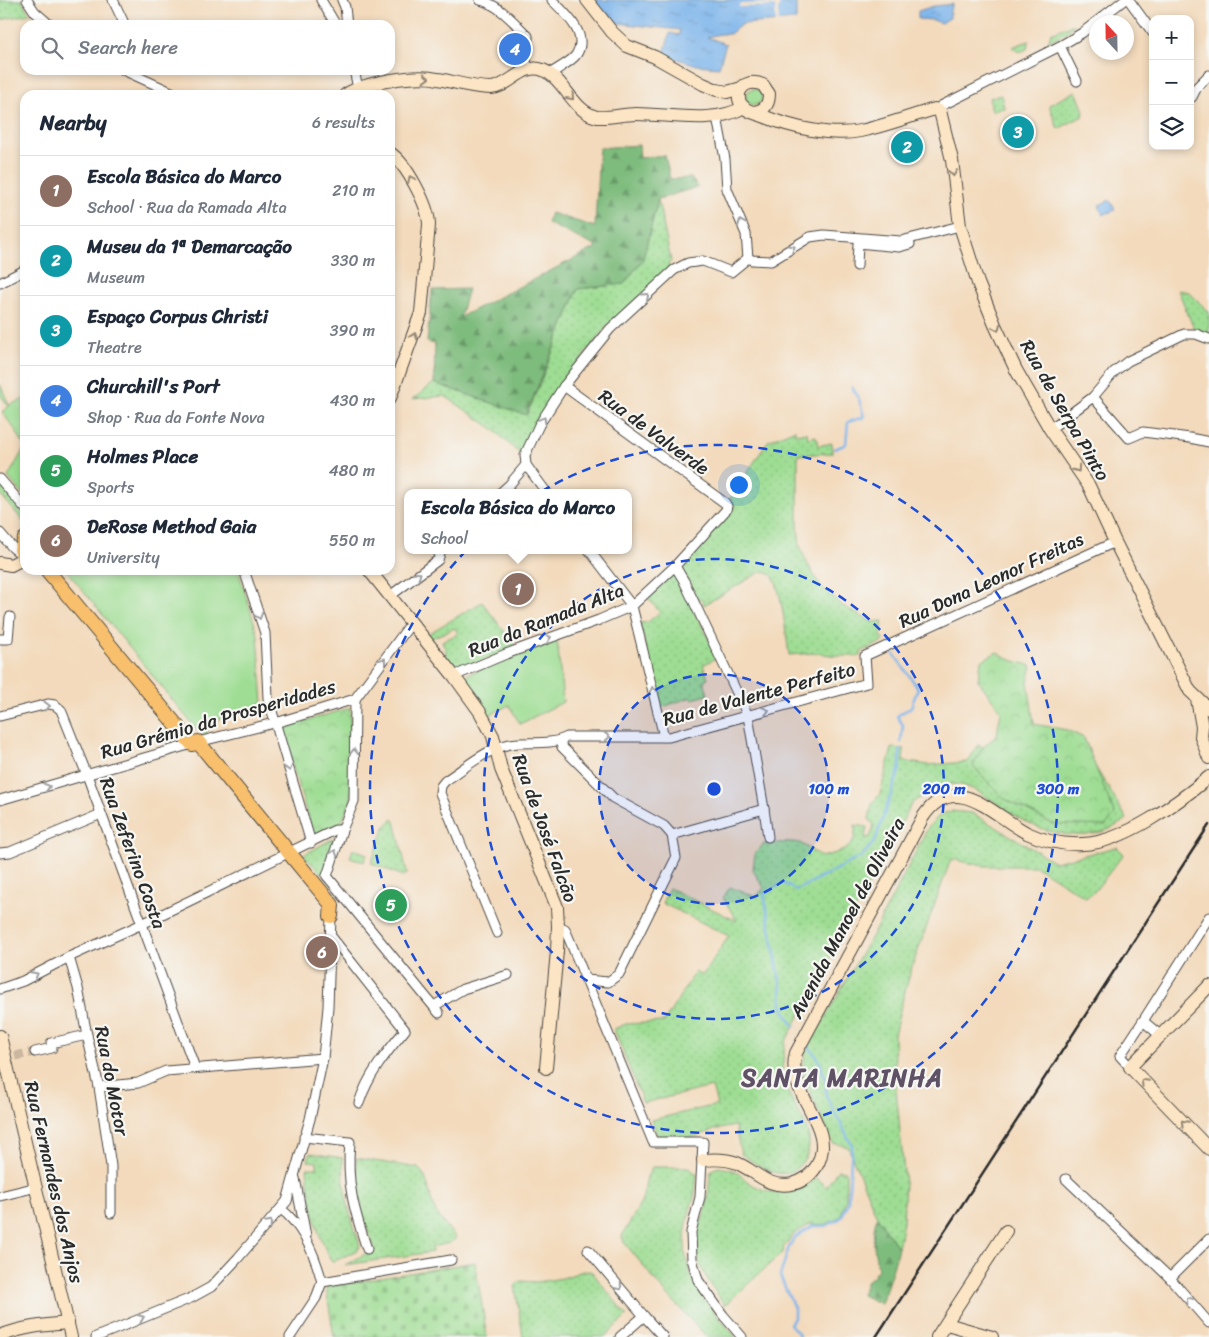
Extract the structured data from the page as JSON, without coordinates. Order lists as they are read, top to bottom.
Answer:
{
  "streets": {
    "street": [
      "Rua de Serpa Pinto",
      "Rua de Valverde",
      "Rua Dona Leonor Freitas",
      "Rua da Ramada Alta",
      "Rua de Valente Perfeito",
      "Rua Grémio da Prosperidades",
      "Rua de José Falcão",
      "Rua Zeferino Costa",
      "Avenida Manoel de Oliveira",
      "Rua do Motor",
      "Rua Fernandes dos Anjos"
    ]
  },
  "crossings": [
    ["Rua de Serpa Pinto", "Rua Dona Leonor Freitas"],
    ["Rua de Valverde", "Rua da Ramada Alta"],
    ["Rua Dona Leonor Freitas", "Rua de Valente Perfeito"],
    ["Rua da Ramada Alta", "Rua de José Falcão"],
    ["Rua de Valente Perfeito", "Rua de José Falcão"],
    ["Rua Grémio da Prosperidades", "Rua de José Falcão"],
    ["Rua Grémio da Prosperidades", "Rua Zeferino Costa"],
    ["Rua de José Falcão", "Avenida Manoel de Oliveira"]
  ],
  "one_way": ["Rua de Serpa Pinto", "Rua da Ramada Alta", "Rua de Valente Perfeito"],
  "districts": ["SANTA MARINHA"],
  "north": "top",
  "page": {
    "map_buttons": ["+", "−"],
    "search": "Search here",
    "pins": [
      "4",
      "3",
      "2",
      "1",
      "5",
      "6"
    ],
    "heading": ["Nearby", "6 results"],
    "list": [
      {
        "mark": "1",
        "name": "Escola Básica do Marco",
        "note": "School · Rua da Ramada Alta",
        "value": "210 m"
      },
      {
        "mark": "2",
        "name": "Museu da 1ª Demarcação",
        "note": "Museum",
        "value": "330 m"
      },
      {
        "mark": "3",
        "name": "Espaço Corpus Christi",
        "note": "Theatre",
        "value": "390 m"
      },
      {
        "mark": "4",
        "name": "Churchill's Port",
        "note": "Shop · Rua da Fonte Nova",
        "value": "430 m"
      },
      {
        "mark": "5",
        "name": "Holmes Place",
        "note": "Sports",
        "value": "480 m"
      },
      {
        "mark": "6",
        "name": "DeRose Method Gaia",
        "note": "University",
        "value": "550 m"
      }
    ],
    "popup": ["Escola Básica do Marco", "School"]
  },
  "rings": ["100 m", "200 m", "300 m"]
}
